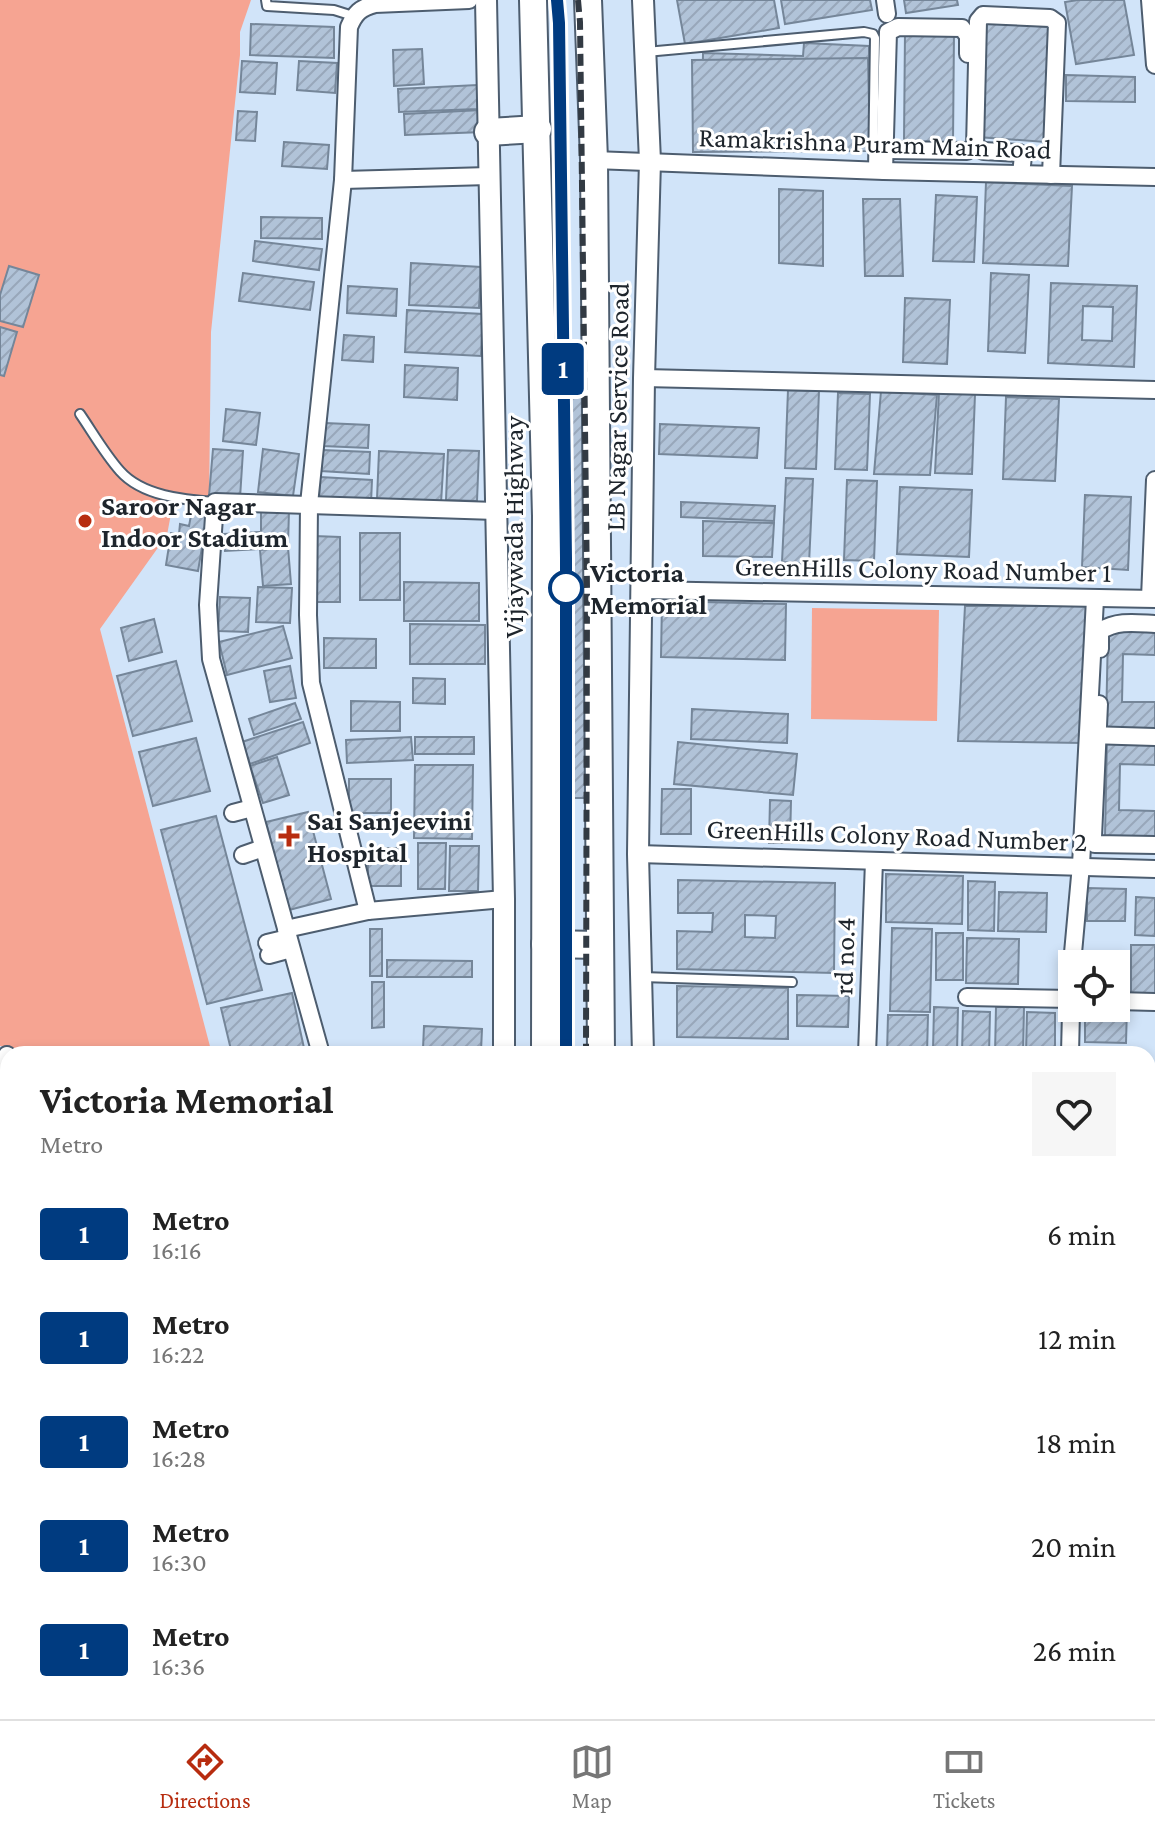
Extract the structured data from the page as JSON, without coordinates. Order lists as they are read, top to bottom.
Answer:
{
  "streets": {
    "highway": ["Vijaywada Highway"],
    "street": [
      "Ramakrishna Puram Main Road",
      "LB Nagar Service Road",
      "GreenHills Colony Road Number 1",
      "GreenHills Colony Road Number 2",
      "rd no.4"
    ]
  },
  "crossings": [
    ["Ramakrishna Puram Main Road", "LB Nagar Service Road"],
    ["LB Nagar Service Road", "GreenHills Colony Road Number 1"],
    ["LB Nagar Service Road", "GreenHills Colony Road Number 2"],
    ["GreenHills Colony Road Number 2", "rd no.4"]
  ],
  "places": {
    "other": ["Saroor Nagar Indoor Stadium", "Victoria Memorial"],
    "health": ["Sai Sanjeevini Hospital"]
  },
  "lines": ["metro line 1"],
  "page": {
    "on_map": "1",
    "heading": ["Victoria Memorial", "Metro"],
    "list": [
      {
        "mark": "1",
        "name": "Metro",
        "note": "16:16",
        "value": "6 min"
      },
      {
        "mark": "1",
        "name": "Metro",
        "note": "16:22",
        "value": "12 min"
      },
      {
        "mark": "1",
        "name": "Metro",
        "note": "16:28",
        "value": "18 min"
      },
      {
        "mark": "1",
        "name": "Metro",
        "note": "16:30",
        "value": "20 min"
      },
      {
        "mark": "1",
        "name": "Metro",
        "note": "16:36",
        "value": "26 min"
      }
    ],
    "tabs": ["Directions", "Map", "Tickets"]
  }
}
